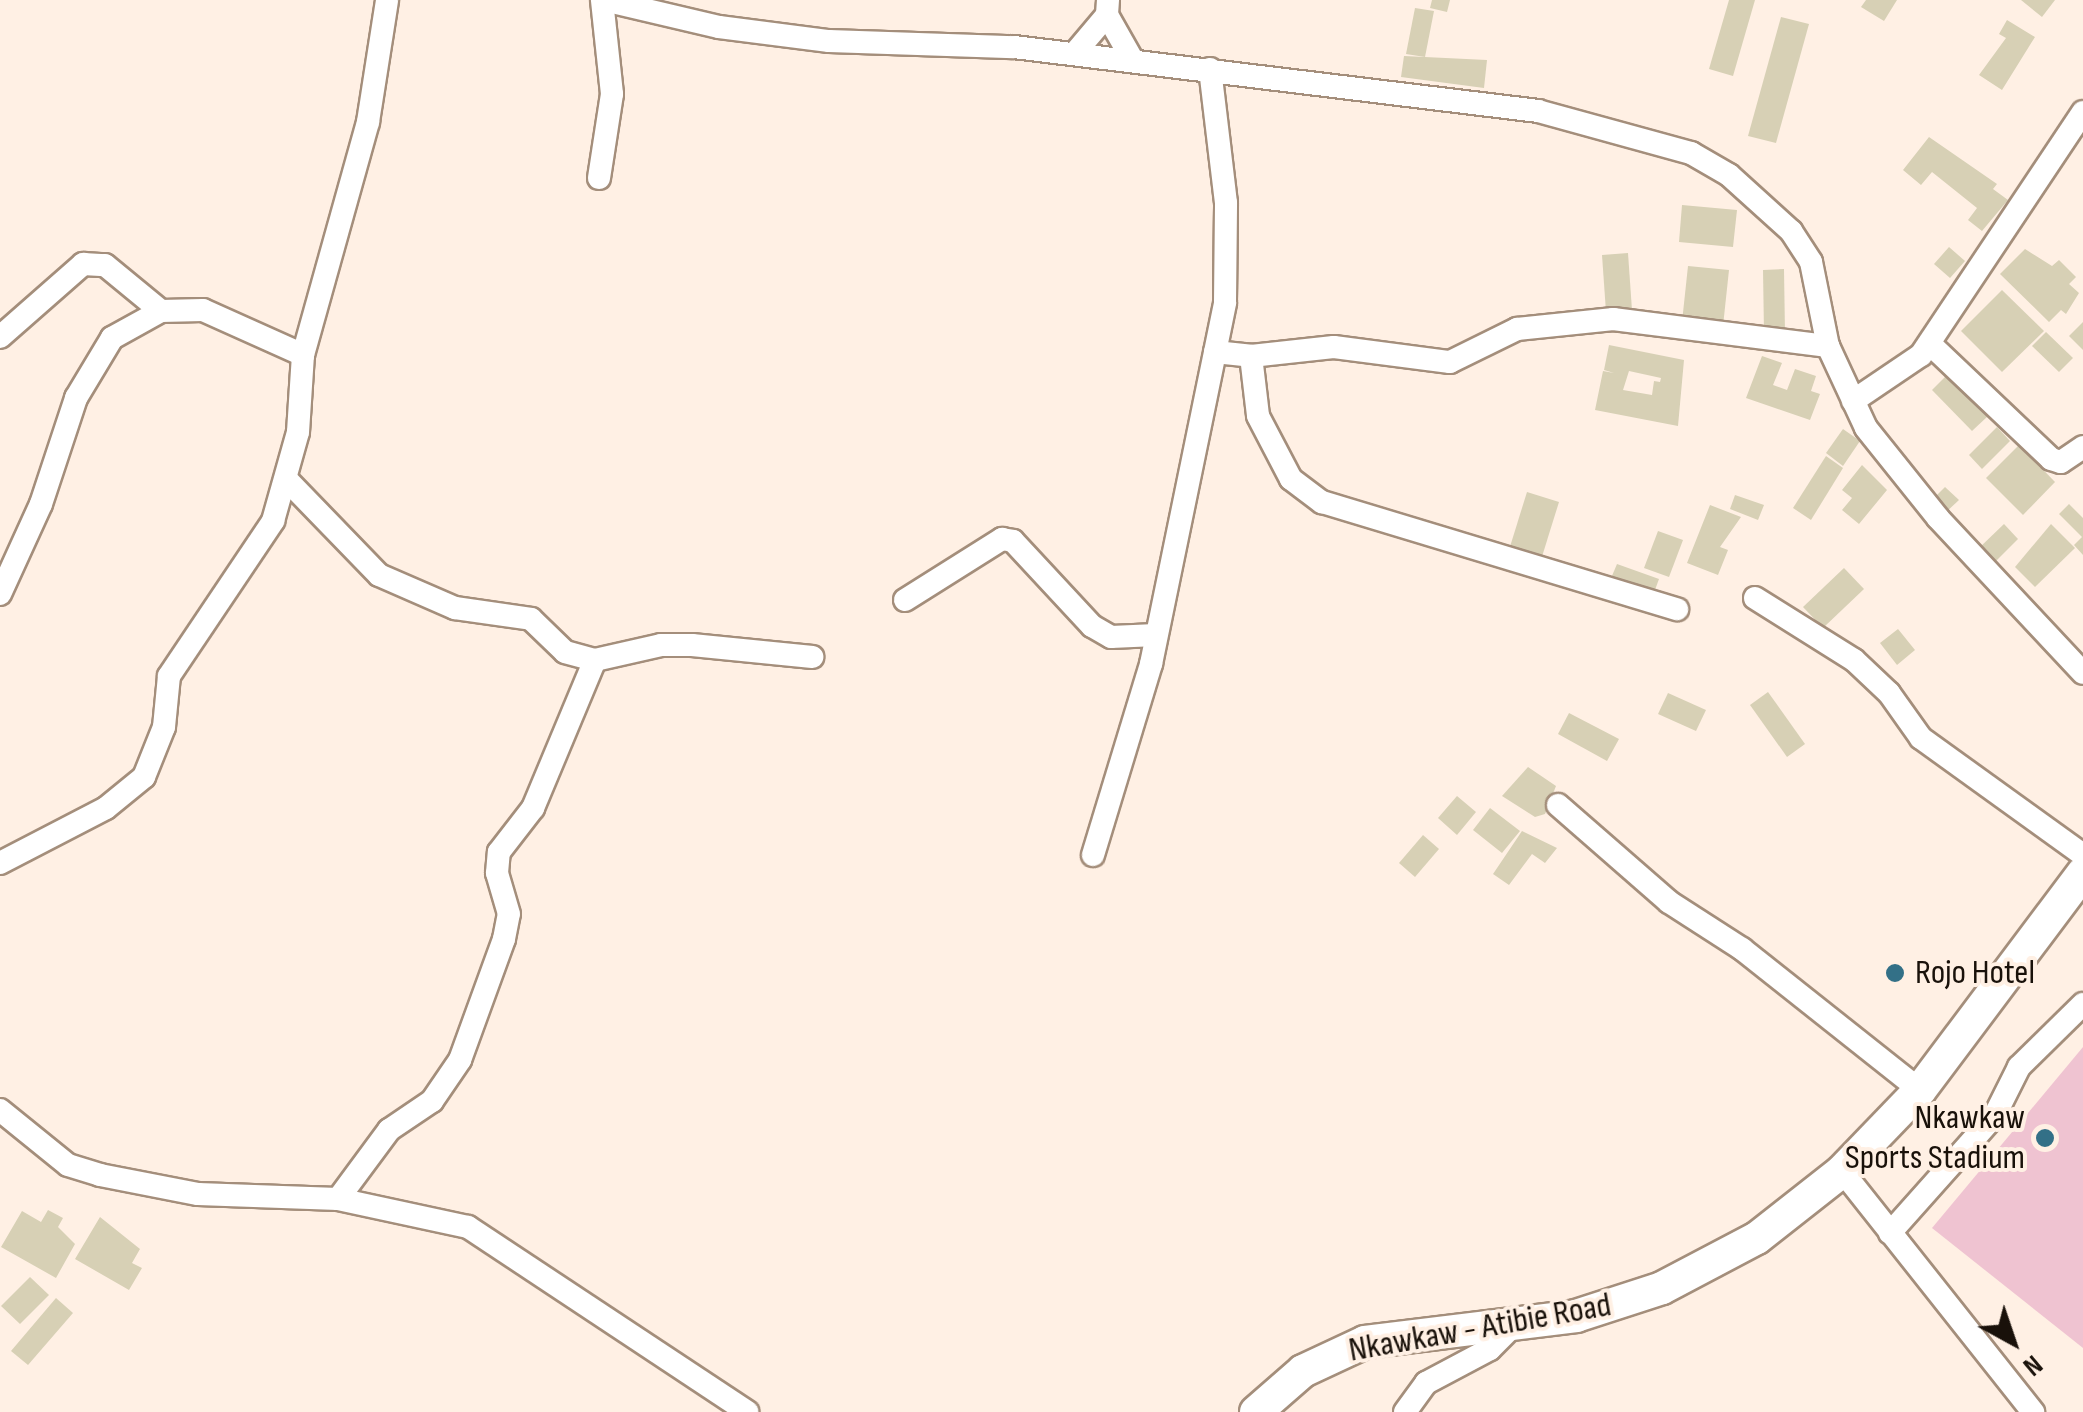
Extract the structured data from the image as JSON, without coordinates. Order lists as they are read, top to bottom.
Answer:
{
  "streets": {
    "main road": ["Nkawkaw - Atibie Road"]
  },
  "places": ["Rojo Hotel", "Nkawkaw Sports Stadium"],
  "north": "bottom right"
}
